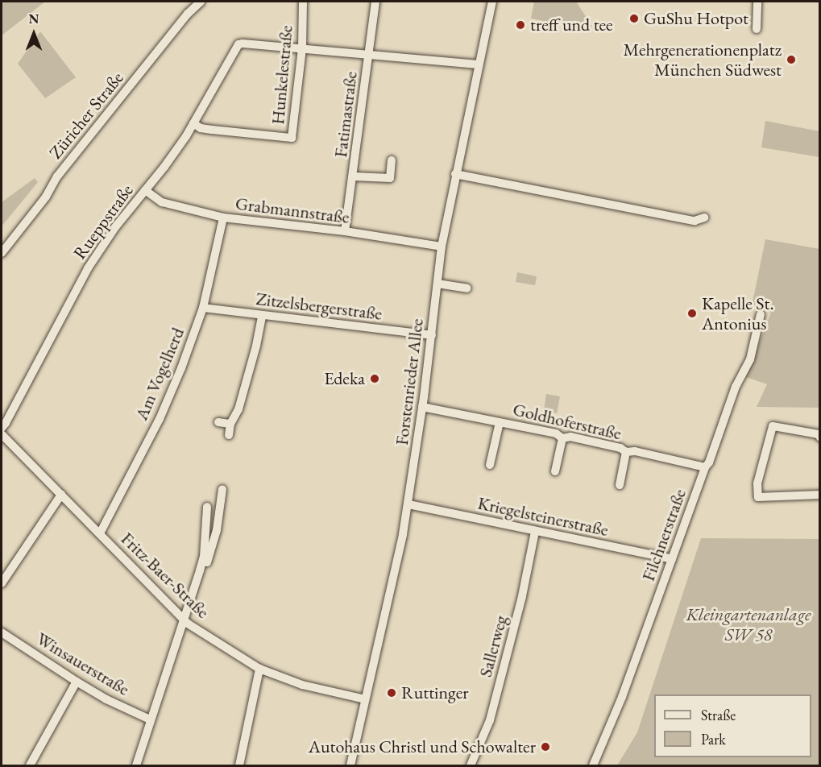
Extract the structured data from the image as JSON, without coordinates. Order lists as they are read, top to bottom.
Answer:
{
  "streets": {
    "street": [
      "Hunkelestraße",
      "Fatimastraße",
      "Züricher Straße",
      "Grabmannstraße",
      "Rueppstraße",
      "Zitzelsbergerstraße",
      "Am Vogelherd",
      "Forstenrieder Allee",
      "Goldhoferstraße",
      "Kriegelsteinerstraße",
      "Filchnerstraße",
      "Fritz-Baer-Straße",
      "Sallerweg",
      "Winsauerstraße"
    ]
  },
  "crossings": [
    ["Hunkelestraße", "Rueppstraße"],
    ["Fatimastraße", "Grabmannstraße"],
    ["Grabmannstraße", "Rueppstraße"],
    ["Grabmannstraße", "Am Vogelherd"],
    ["Grabmannstraße", "Forstenrieder Allee"],
    ["Zitzelsbergerstraße", "Am Vogelherd"],
    ["Zitzelsbergerstraße", "Forstenrieder Allee"],
    ["Am Vogelherd", "Fritz-Baer-Straße"],
    ["Forstenrieder Allee", "Goldhoferstraße"],
    ["Forstenrieder Allee", "Kriegelsteinerstraße"],
    ["Forstenrieder Allee", "Fritz-Baer-Straße"],
    ["Goldhoferstraße", "Filchnerstraße"],
    ["Kriegelsteinerstraße", "Filchnerstraße"],
    ["Kriegelsteinerstraße", "Sallerweg"]
  ],
  "parks": ["Kleingartenanlage SW 58"],
  "places": [
    "GuShu Hotpot",
    "treff und tee",
    "Mehrgenerationenplatz München Südwest",
    "Kapelle St. Antonius",
    "Edeka",
    "Ruttinger",
    "Autohaus Christl und Schowalter"
  ],
  "legend": ["Straße", "Park"],
  "north": "top"
}
